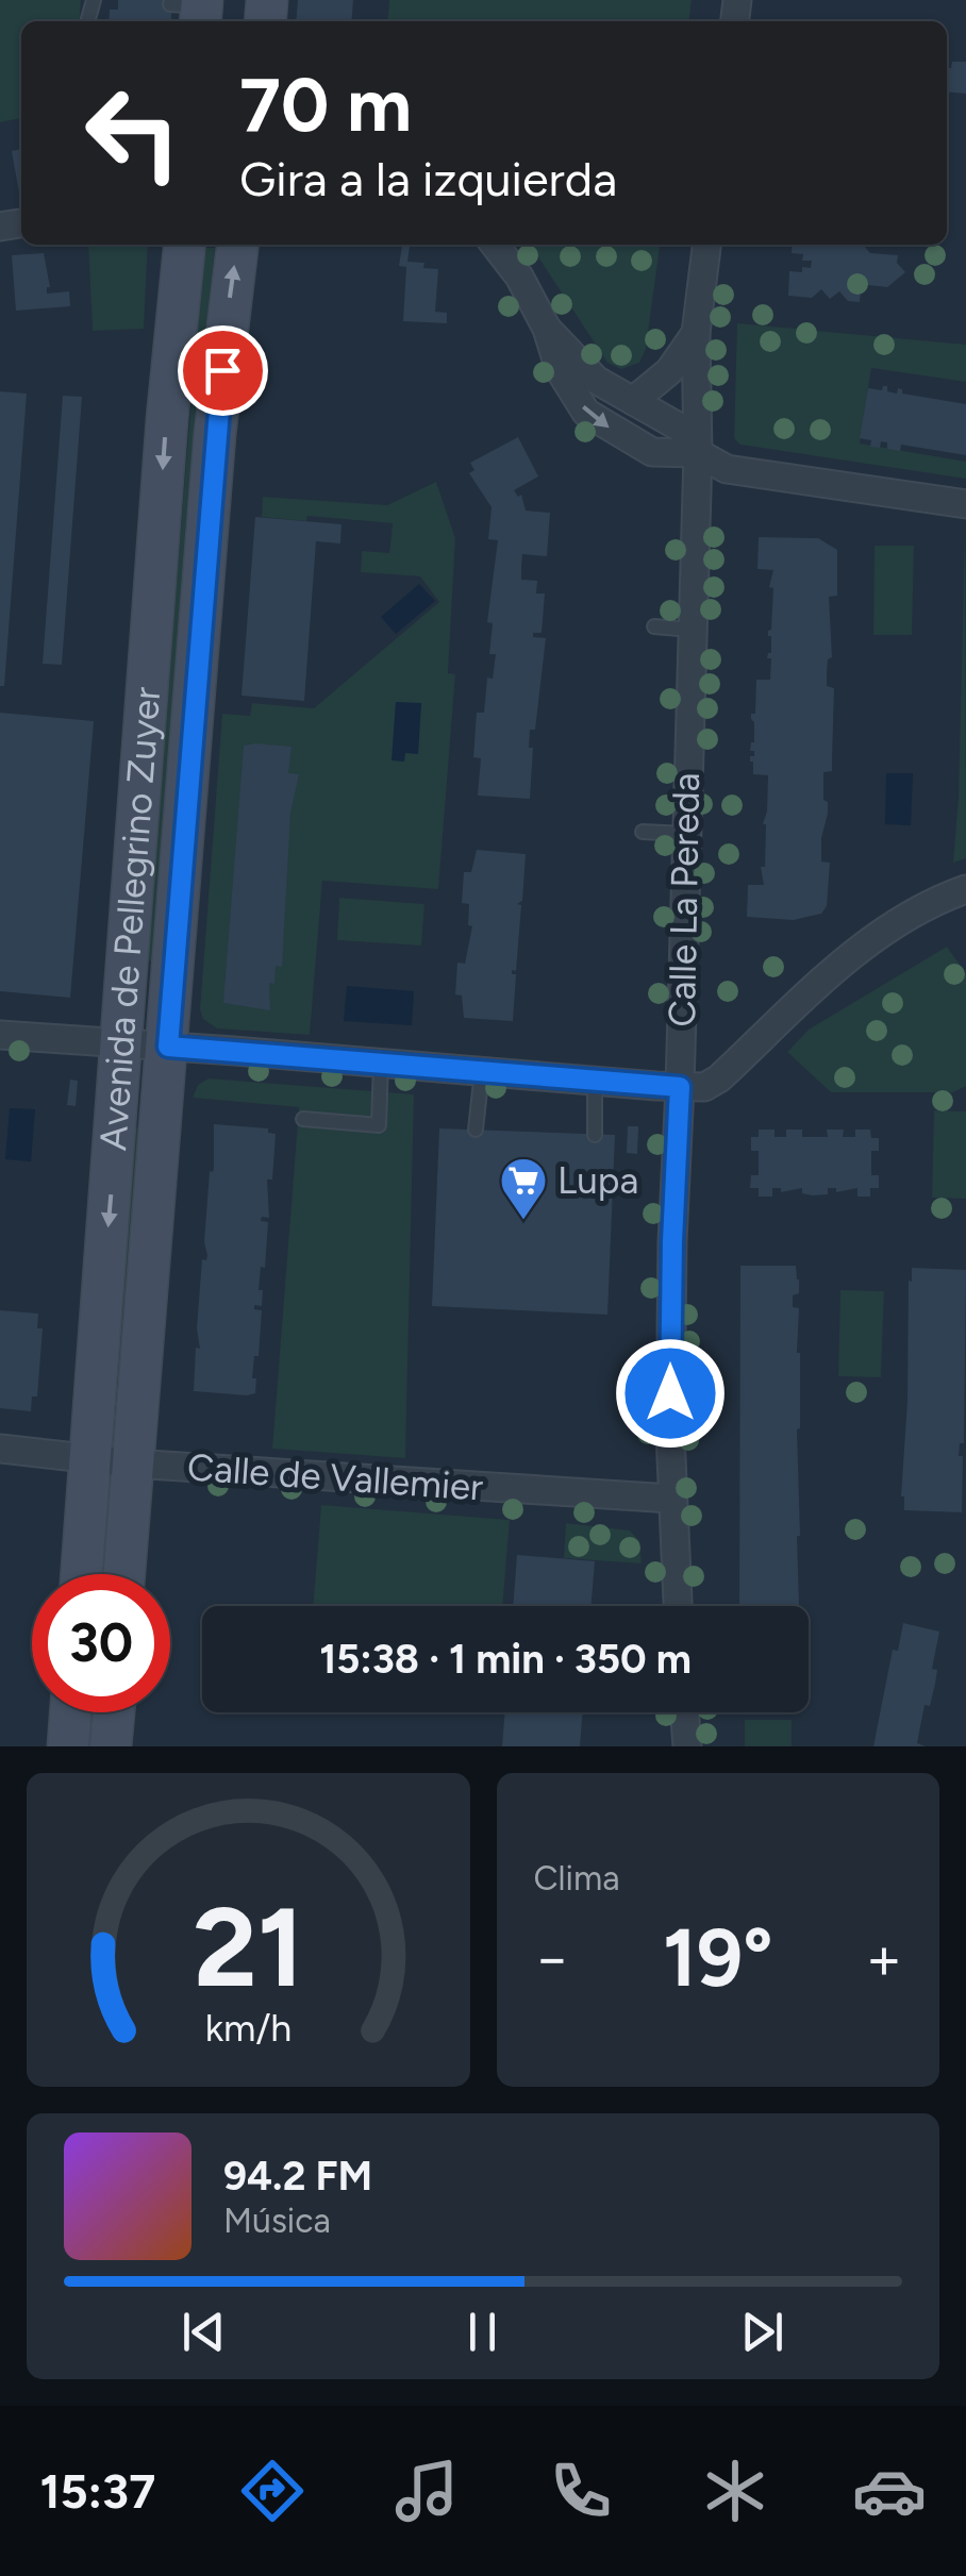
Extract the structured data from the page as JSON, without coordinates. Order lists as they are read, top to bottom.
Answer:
{
  "streets": {
    "main road": ["Avenida de Pellegrino Zuyer"],
    "street": ["Calle La Pereda", "Calle de Vallemier"]
  },
  "crossings": [
    ["Calle La Pereda", "Calle de Vallemier"],
    ["Avenida de Pellegrino Zuyer", "Calle de Vallemier"]
  ],
  "places": {
    "supermarket": ["Lupa"]
  },
  "page": {
    "turn": ["70 m", "Gira a la izquierda"],
    "limit": "30",
    "trip": "15:38 · 1 min · 350 m",
    "tile": "Clima",
    "heat": ["−", "19°", "+"],
    "song": ["94.2 FM", "Música"],
    "tabs": "15:37",
    "gauge": ["21", "km/h"]
  }
}
